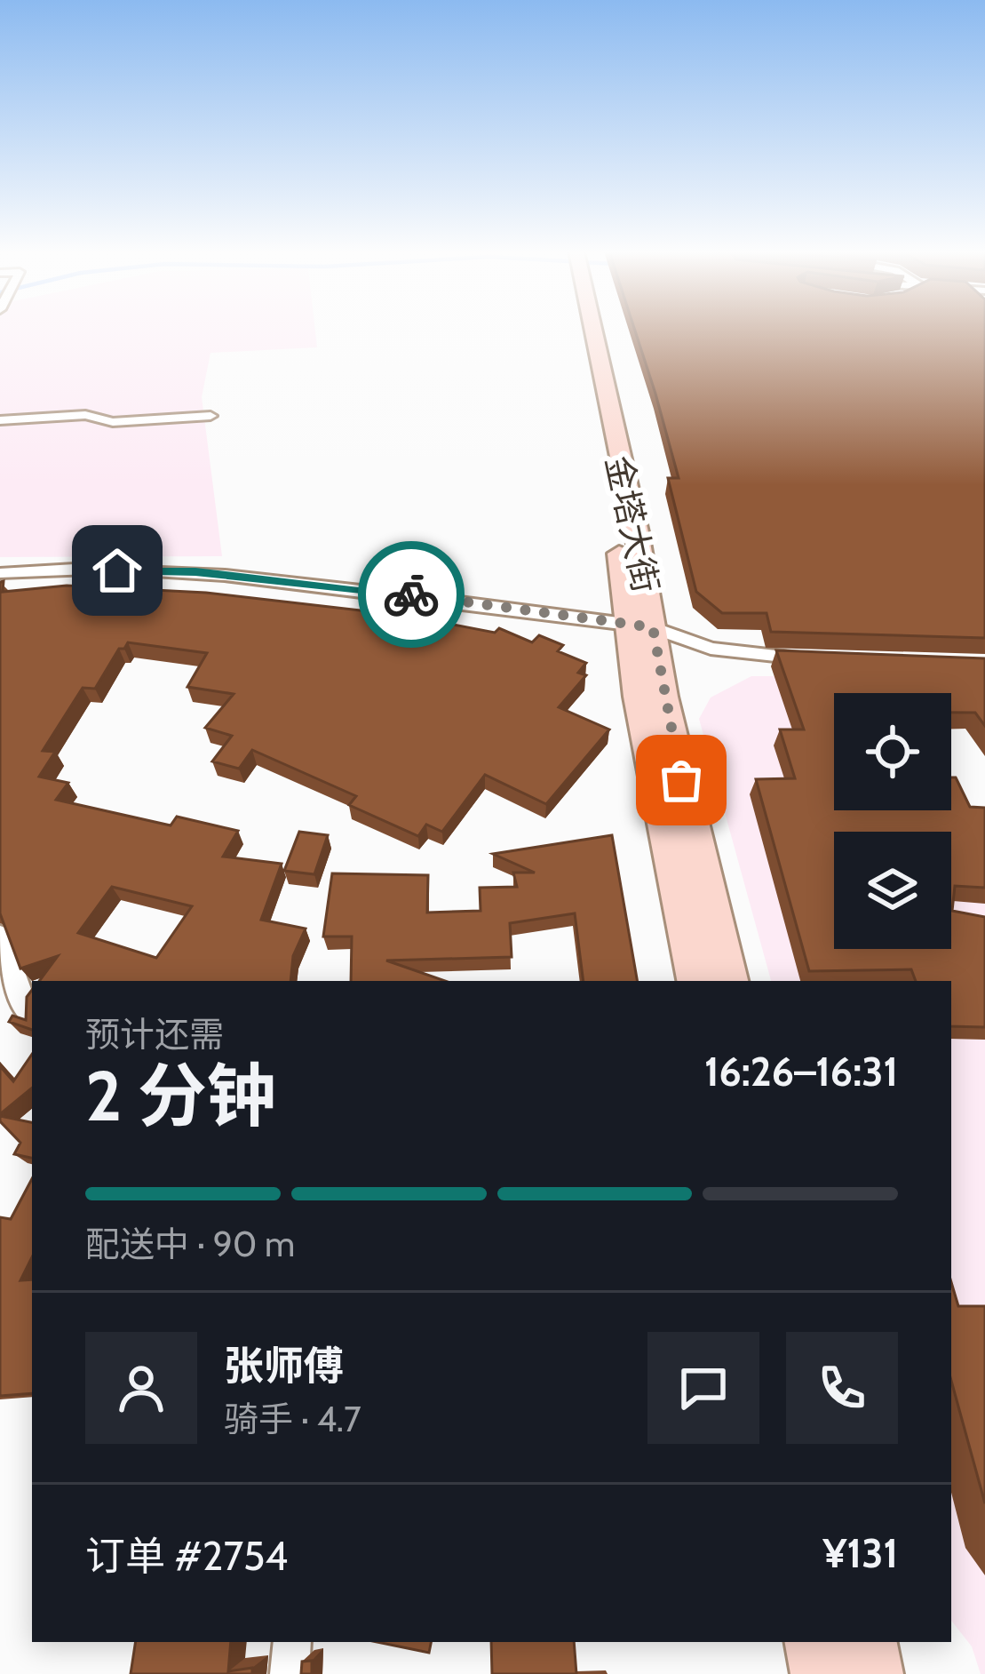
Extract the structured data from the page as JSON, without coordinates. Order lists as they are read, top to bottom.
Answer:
{
  "streets": {
    "main road": ["金塔大街"]
  },
  "page": {
    "heading": ["2 分钟", "预计还需", "16:26–16:31"],
    "panel": [
      "张师傅",
      "骑手 · 4.7",
      "订单 #2754",
      "¥131"
    ],
    "bar": "配送中 · 90 m"
  }
}
